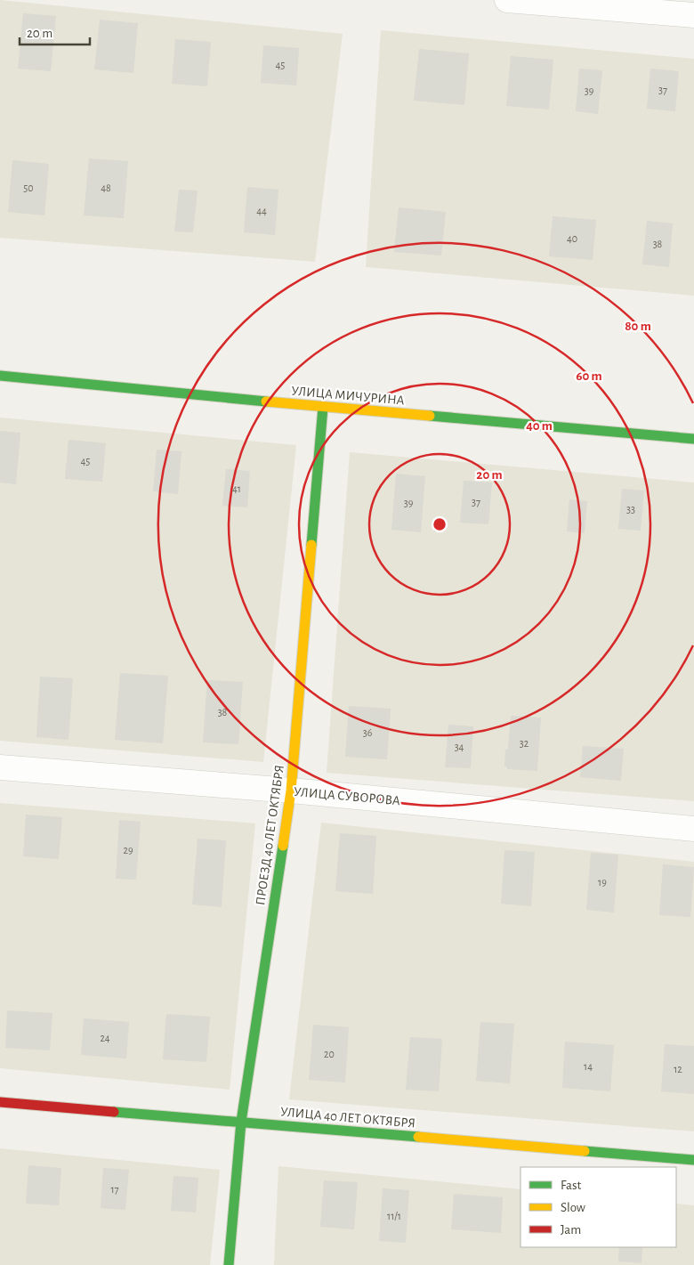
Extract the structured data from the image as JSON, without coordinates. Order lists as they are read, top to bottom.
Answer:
{
  "streets": {
    "street": [
      "УЛИЦА МИЧУРИНА",
      "УЛИЦА СУВОРОВА",
      "ПРОЕЗД 40 ЛЕТ ОКТЯБРЯ",
      "УЛИЦА 40 ЛЕТ ОКТЯБРЯ"
    ]
  },
  "crossings": [
    ["УЛИЦА МИЧУРИНА", "ПРОЕЗД 40 ЛЕТ ОКТЯБРЯ"],
    ["УЛИЦА СУВОРОВА", "ПРОЕЗД 40 ЛЕТ ОКТЯБРЯ"],
    ["ПРОЕЗД 40 ЛЕТ ОКТЯБРЯ", "УЛИЦА 40 ЛЕТ ОКТЯБРЯ"]
  ],
  "house_numbers": [
    "45",
    "37",
    "39",
    "50",
    "48",
    "44",
    "40",
    "38",
    "45",
    "41",
    "37",
    "39",
    "33",
    "38",
    "36",
    "32",
    "34",
    "29",
    "19",
    "24",
    "20",
    "14",
    "12",
    "17",
    "11/1"
  ],
  "legend": ["Fast", "Slow", "Jam"],
  "scale_bar": "20 m",
  "rings": [
    "80 m",
    "60 m",
    "40 m",
    "20 m"
  ]
}
